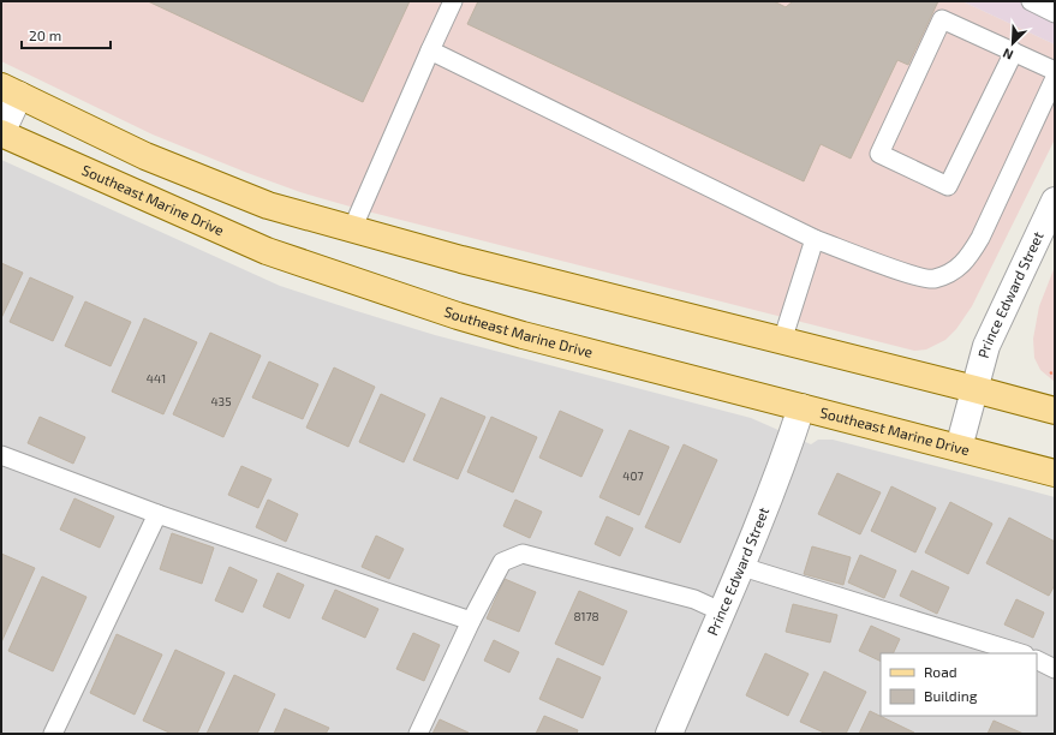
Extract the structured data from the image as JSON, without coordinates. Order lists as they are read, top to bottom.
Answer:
{
  "streets": {
    "main road": ["Southeast Marine Drive"],
    "street": ["Prince Edward Street"]
  },
  "crossings": [
    ["Southeast Marine Drive", "Prince Edward Street"]
  ],
  "house_numbers": [
    "441",
    "435",
    "407",
    "8178"
  ],
  "legend": ["Road", "Building"],
  "scale_bar": "20 m",
  "north": "bottom left"
}
